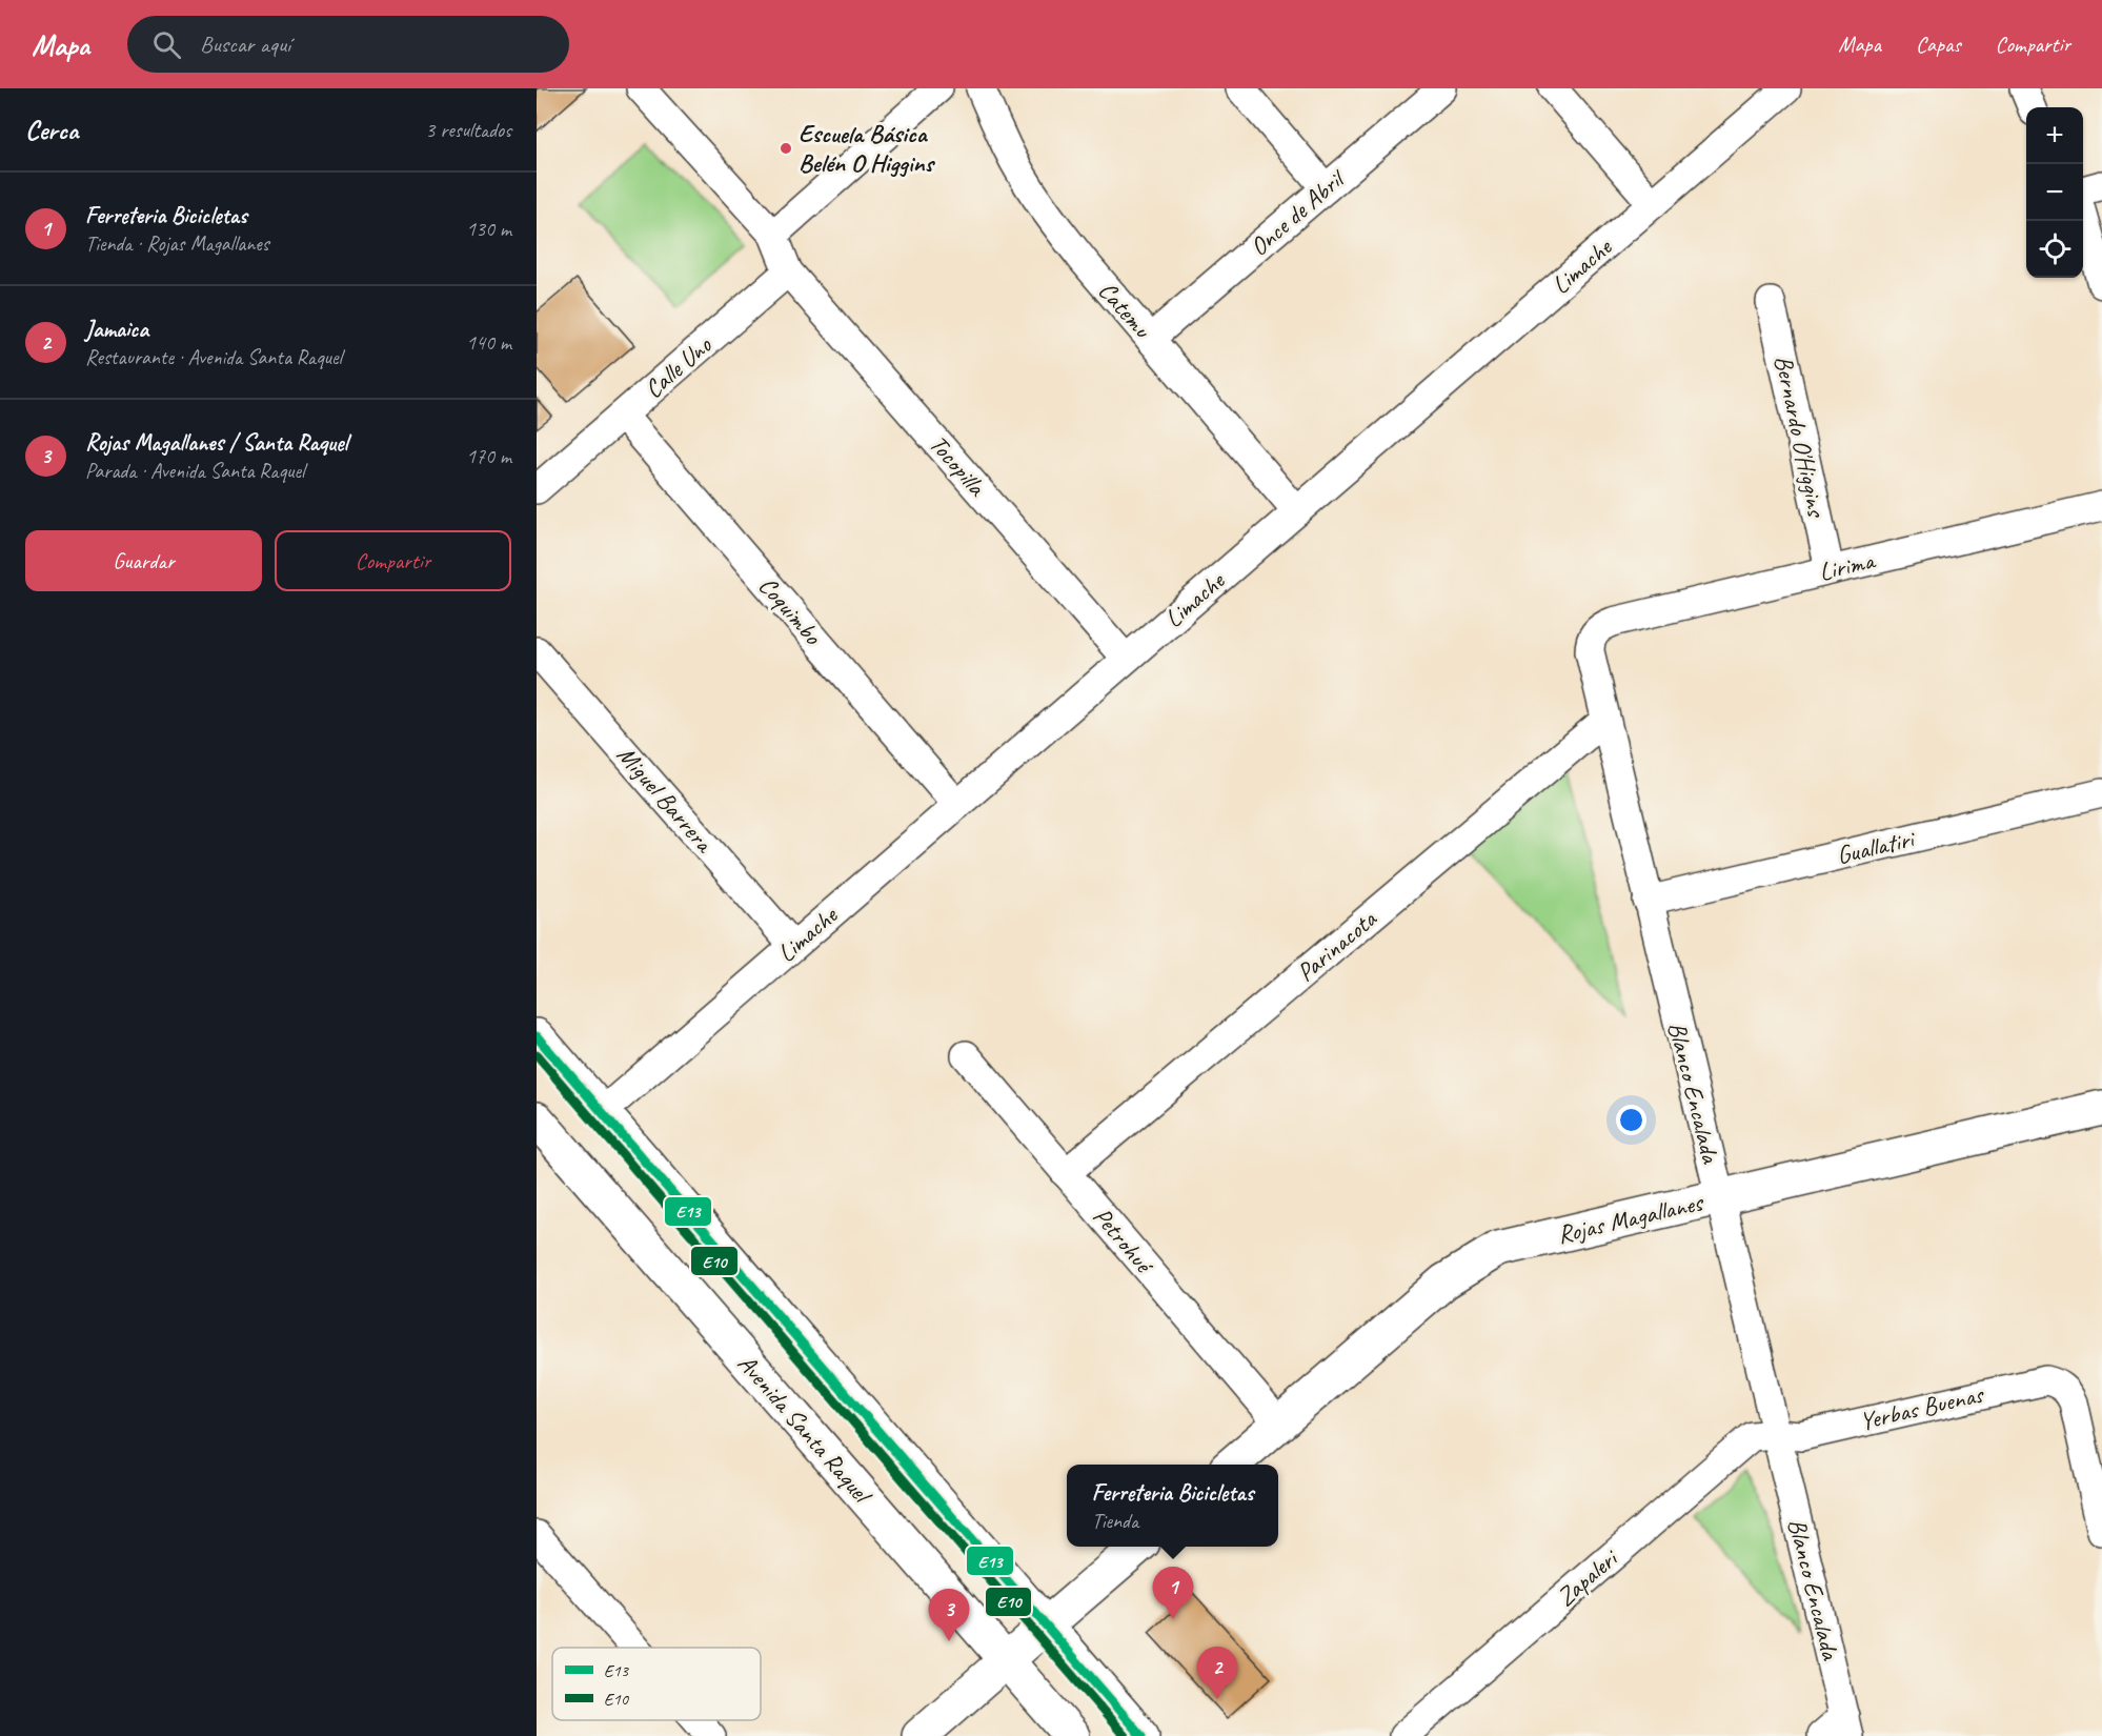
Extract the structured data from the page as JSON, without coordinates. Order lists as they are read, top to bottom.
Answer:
{
  "streets": {
    "main road": ["Rojas Magallanes", "Avenida Santa Raquel"],
    "street": [
      "Once de Abril",
      "Limache",
      "Catemu",
      "Calle Uno",
      "Bernardo O'Higgins",
      "Tocopilla",
      "Lirima",
      "Coquimbo",
      "Miguel Barrera",
      "Guallatiri",
      "Parinacota",
      "Blanco Encalada",
      "Petrohué",
      "Yerbas Buenas",
      "Zapaleri"
    ]
  },
  "crossings": [
    ["Once de Abril", "Catemu"],
    ["Limache", "Catemu"],
    ["Limache", "Tocopilla"],
    ["Limache", "Coquimbo"],
    ["Limache", "Miguel Barrera"],
    ["Calle Uno", "Tocopilla"],
    ["Calle Uno", "Coquimbo"],
    ["Bernardo O'Higgins", "Lirima"],
    ["Lirima", "Blanco Encalada"],
    ["Guallatiri", "Blanco Encalada"],
    ["Parinacota", "Blanco Encalada"],
    ["Parinacota", "Petrohué"],
    ["Blanco Encalada", "Rojas Magallanes"],
    ["Blanco Encalada", "Yerbas Buenas"],
    ["Blanco Encalada", "Zapaleri"],
    ["Rojas Magallanes", "Petrohué"],
    ["Yerbas Buenas", "Zapaleri"]
  ],
  "places": ["Escuela Básica Belén O Higgins"],
  "lines": ["transit line E13", "transit line E10"],
  "legend": ["E13", "E10"],
  "page": {
    "header": "Mapa",
    "search": "Buscar aquí",
    "nav": ["Mapa", "Capas", "Compartir"],
    "heading": ["Cerca", "3 resultados"],
    "map_buttons": ["+", "−"],
    "list": [
      {
        "mark": "1",
        "name": "Ferreteria Bicicletas",
        "note": "Tienda · Rojas Magallanes",
        "value": "130 m"
      },
      {
        "mark": "2",
        "name": "Jamaica",
        "note": "Restaurante · Avenida Santa Raquel",
        "value": "140 m"
      },
      {
        "mark": "3",
        "name": "Rojas Magallanes / Santa Raquel",
        "note": "Parada · Avenida Santa Raquel",
        "value": "170 m"
      }
    ],
    "buttons": ["Guardar", "Compartir"],
    "popup": ["Ferreteria Bicicletas", "Tienda"],
    "pins": ["1", "3", "2"]
  }
}
